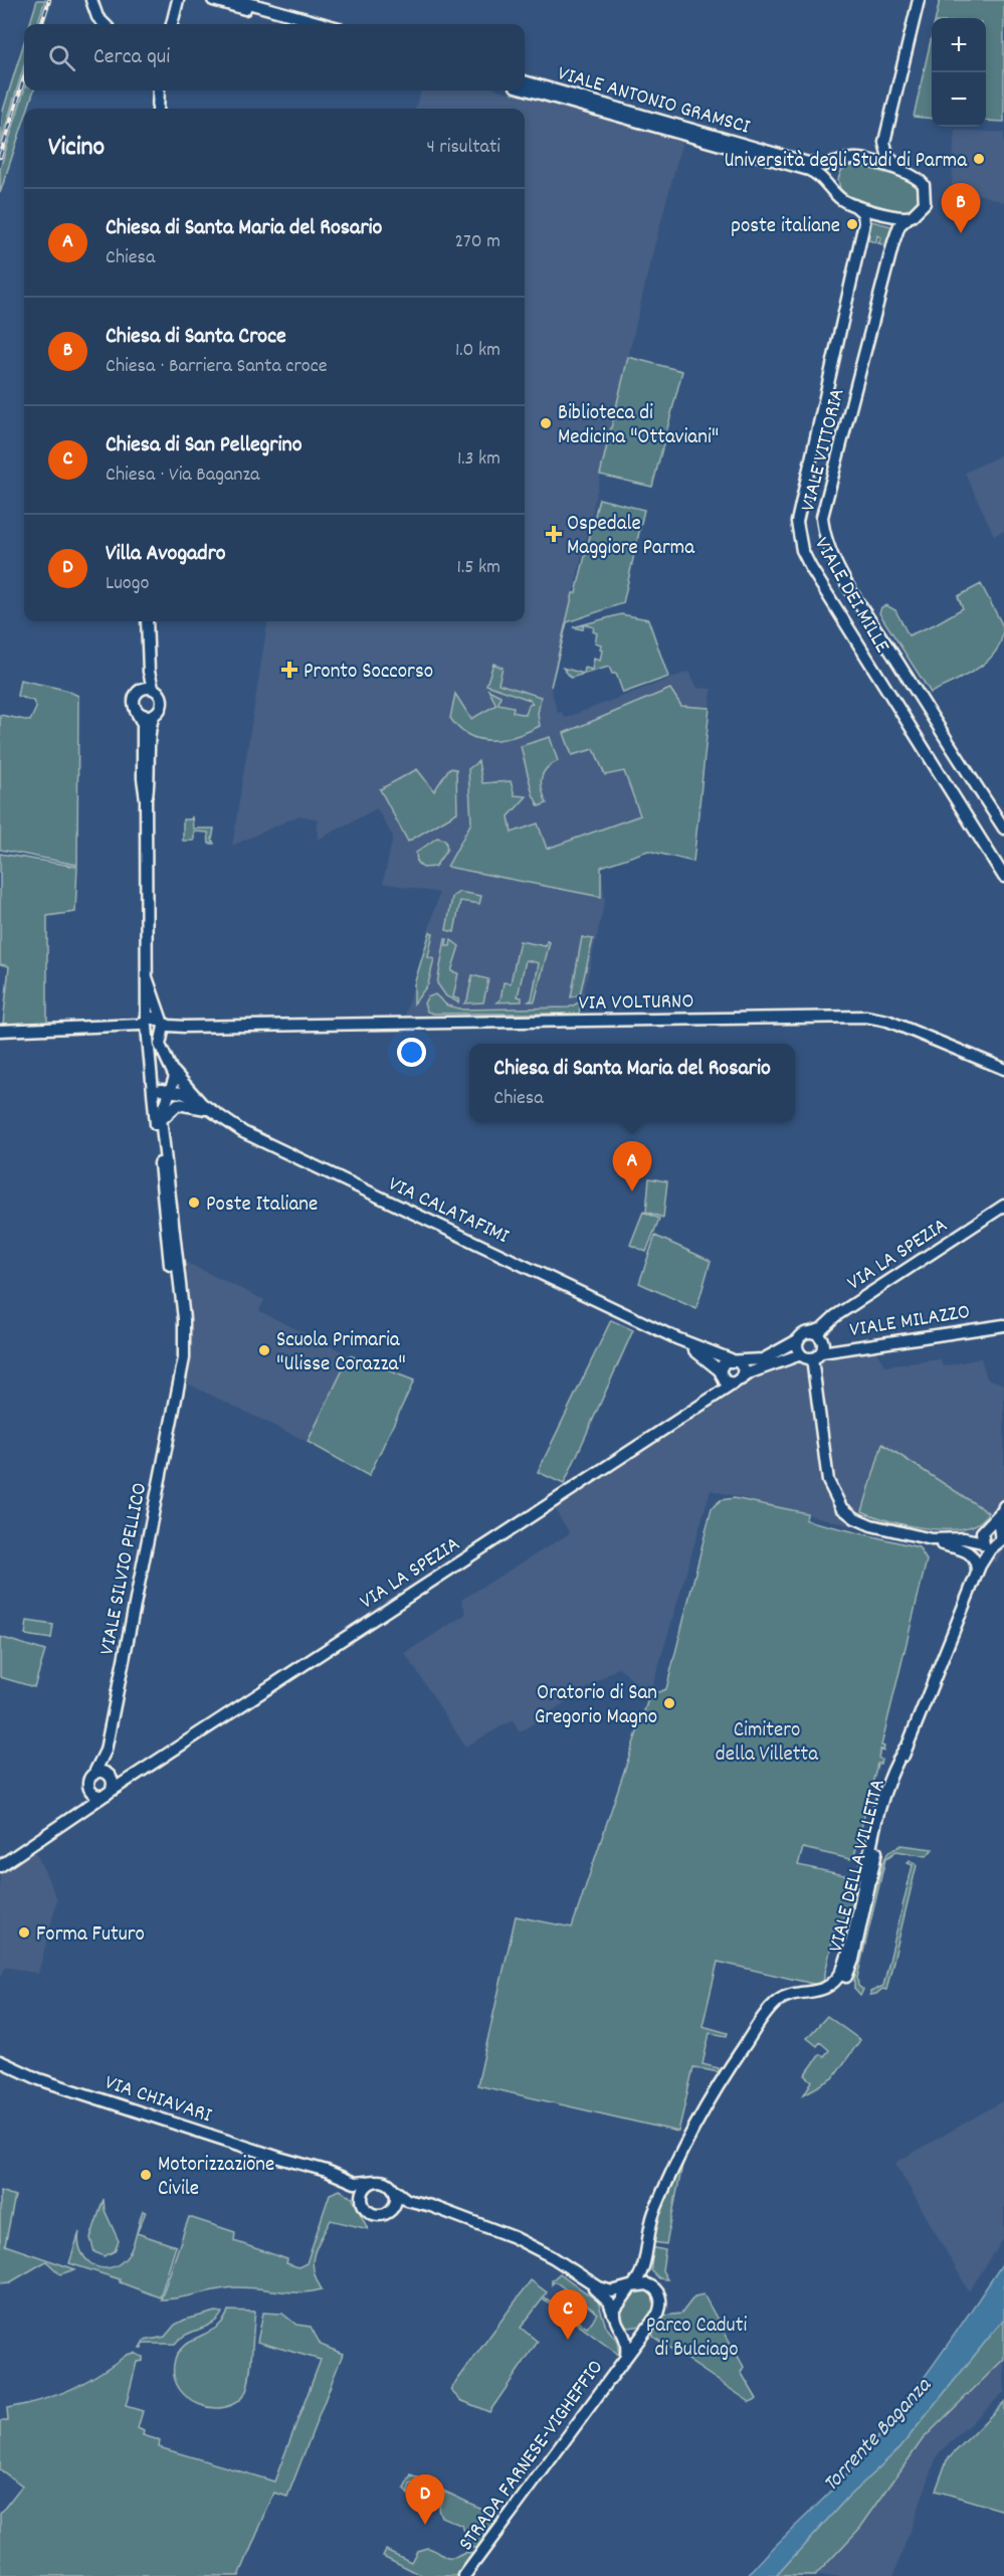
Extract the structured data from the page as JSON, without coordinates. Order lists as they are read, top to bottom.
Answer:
{
  "streets": {
    "main road": [
      "VIALE ANTONIO GRAMSCI",
      "VIALE VITTORIA",
      "VIALE DEI MILLE",
      "VIA VOLTURNO",
      "VIA CALATAFIMI",
      "VIA LA SPEZIA",
      "VIALE MILAZZO",
      "VIALE SILVIO PELLICO",
      "VIALE DELLA VILLETTA",
      "VIA CHIAVARI",
      "STRADA FARNESE-VIGHEFFIO"
    ]
  },
  "crossings": [
    ["VIALE ANTONIO GRAMSCI", "VIALE VITTORIA"],
    ["VIALE ANTONIO GRAMSCI", "VIALE DEI MILLE"],
    ["VIA VOLTURNO", "VIA CALATAFIMI"],
    ["VIA CALATAFIMI", "VIA LA SPEZIA"],
    ["VIA CALATAFIMI", "VIALE SILVIO PELLICO"],
    ["VIA LA SPEZIA", "VIALE MILAZZO"],
    ["VIA LA SPEZIA", "VIALE SILVIO PELLICO"],
    ["VIALE DELLA VILLETTA", "STRADA FARNESE-VIGHEFFIO"]
  ],
  "water": ["Torrente Baganza"],
  "parks": ["Cimitero della Villetta", "Parco Caduti di Bulciago"],
  "places": {
    "other": [
      "Università degli Studi di Parma",
      "poste italiane",
      "Biblioteca di Medicina \"Ottaviani\"",
      "Poste Italiane",
      "Scuola Primaria \"Ulisse Corazza\"",
      "Oratorio di San Gregorio Magno",
      "Forma Futuro",
      "Motorizzazione Civile"
    ],
    "health": ["Ospedale Maggiore Parma", "Pronto Soccorso"]
  },
  "page": {
    "map_buttons": ["+", "−"],
    "search": "Cerca qui",
    "heading": ["Vicino", "4 risultati"],
    "pins": [
      "B",
      "A",
      "C",
      "D"
    ],
    "list": [
      {
        "mark": "A",
        "name": "Chiesa di Santa Maria del Rosario",
        "note": "Chiesa",
        "value": "270 m"
      },
      {
        "mark": "B",
        "name": "Chiesa di Santa Croce",
        "note": "Chiesa · Barriera Santa croce",
        "value": "1.0 km"
      },
      {
        "mark": "C",
        "name": "Chiesa di San Pellegrino",
        "note": "Chiesa · Via Baganza",
        "value": "1.3 km"
      },
      {
        "mark": "D",
        "name": "Villa Avogadro",
        "note": "Luogo",
        "value": "1.5 km"
      }
    ],
    "popup": ["Chiesa di Santa Maria del Rosario", "Chiesa"]
  }
}
